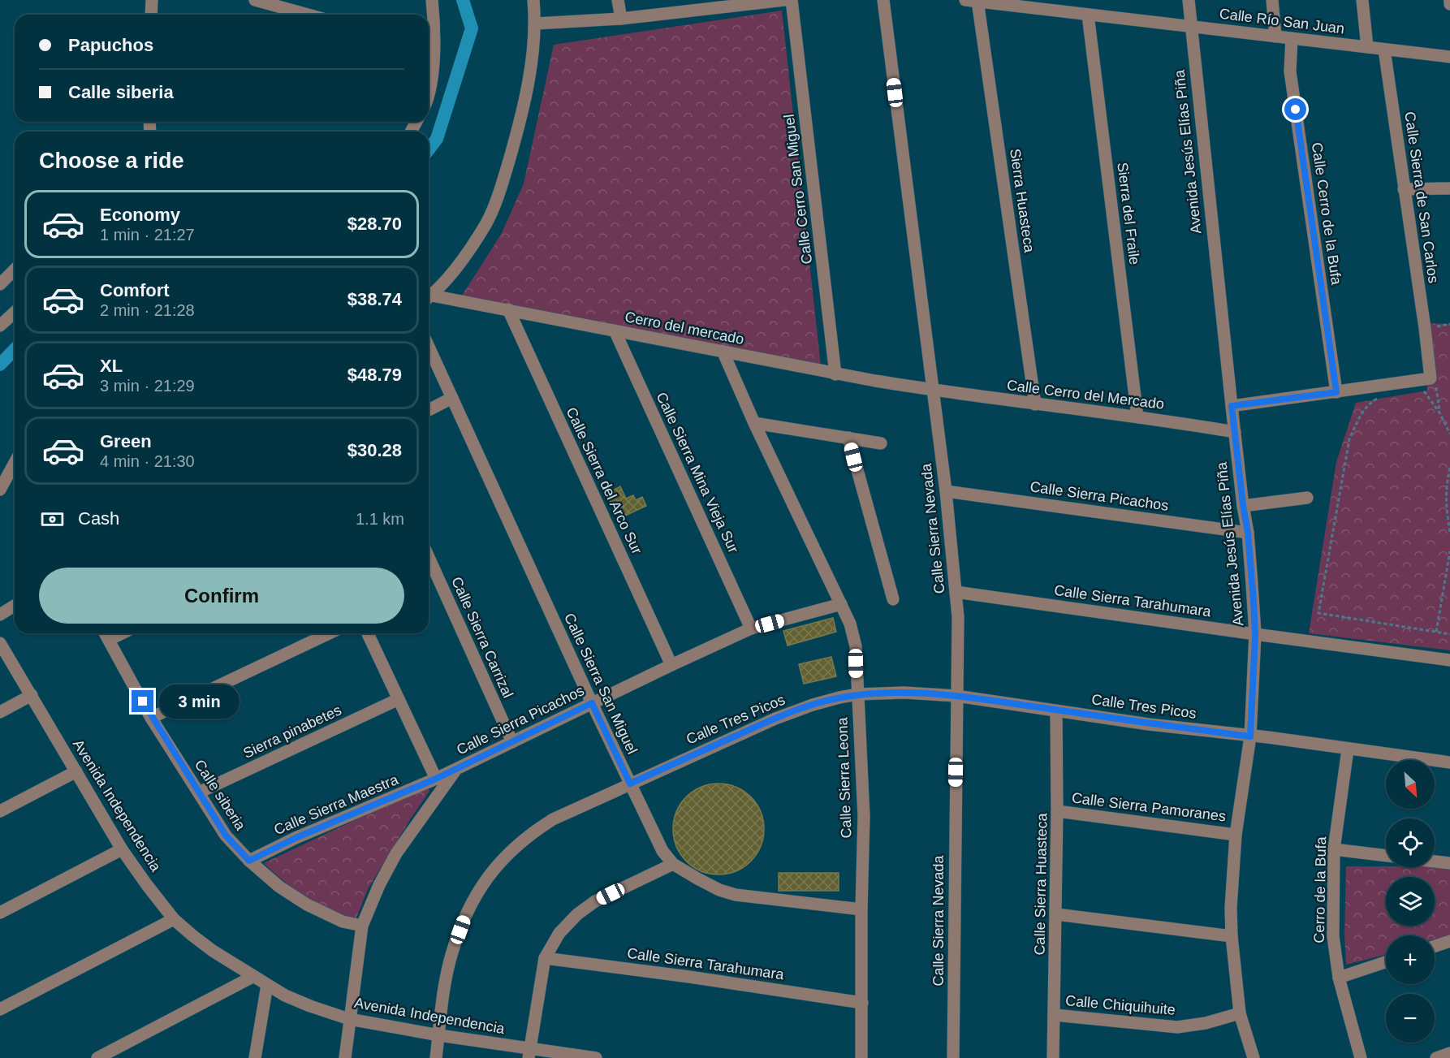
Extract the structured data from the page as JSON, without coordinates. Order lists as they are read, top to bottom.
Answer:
{
  "streets": {
    "street": [
      "Calle Río San Juan",
      "Avenida Jesús Elías Piña",
      "Calle Cerro San Miguel",
      "Calle Sierra de San Carlos",
      "Sierra Huasteca",
      "Sierra del Fraile",
      "Calle Cerro de la Bufa",
      "Cerro del mercado",
      "Calle Cerro del Mercado",
      "Calle Sierra Mina Vieja Sur",
      "Calle Sierra del Arco Sur",
      "Calle Sierra Picachos",
      "Calle Sierra Nevada",
      "Calle Sierra Tarahumara",
      "Calle Sierra Carrizal",
      "Calle Sierra San Miguel",
      "Calle Tres Picos",
      "Sierra pinabetes",
      "Calle Sierra Leona",
      "Calle siberia",
      "Calle Sierra Maestra",
      "Avenida Independencia",
      "Calle Sierra Pamoranes",
      "Calle Sierra Huasteca",
      "Cerro de la Bufa",
      "Calle Chiquihuite"
    ]
  },
  "crossings": [
    ["Calle Río San Juan", "Avenida Jesús Elías Piña"],
    ["Calle Río San Juan", "Calle Sierra de San Carlos"],
    ["Calle Río San Juan", "Sierra Huasteca"],
    ["Calle Río San Juan", "Sierra del Fraile"],
    ["Calle Río San Juan", "Calle Cerro de la Bufa"],
    ["Avenida Jesús Elías Piña", "Calle Cerro del Mercado"],
    ["Avenida Jesús Elías Piña", "Calle Sierra Picachos"],
    ["Avenida Jesús Elías Piña", "Calle Sierra Tarahumara"],
    ["Avenida Jesús Elías Piña", "Calle Tres Picos"],
    ["Avenida Jesús Elías Piña", "Calle Sierra Pamoranes"],
    ["Avenida Jesús Elías Piña", "Calle Chiquihuite"],
    ["Calle Cerro San Miguel", "Cerro del mercado"],
    ["Sierra Huasteca", "Calle Cerro del Mercado"],
    ["Sierra del Fraile", "Calle Cerro del Mercado"],
    ["Cerro del mercado", "Calle Cerro del Mercado"],
    ["Cerro del mercado", "Calle Sierra Mina Vieja Sur"],
    ["Cerro del mercado", "Calle Sierra del Arco Sur"],
    ["Cerro del mercado", "Calle Sierra Nevada"],
    ["Cerro del mercado", "Calle Sierra Leona"],
    ["Calle Cerro del Mercado", "Calle Sierra Nevada"],
    ["Calle Sierra Mina Vieja Sur", "Calle Sierra Picachos"],
    ["Calle Sierra del Arco Sur", "Calle Sierra Picachos"],
    ["Calle Sierra Picachos", "Calle Sierra Nevada"],
    ["Calle Sierra Picachos", "Calle Sierra Carrizal"],
    ["Calle Sierra Picachos", "Calle Sierra San Miguel"],
    ["Calle Sierra Picachos", "Calle Sierra Leona"],
    ["Calle Sierra Picachos", "Calle siberia"],
    ["Calle Sierra Picachos", "Calle Sierra Maestra"],
    ["Calle Sierra Picachos", "Avenida Independencia"],
    ["Calle Sierra Nevada", "Calle Sierra Tarahumara"],
    ["Calle Sierra Nevada", "Calle Tres Picos"],
    ["Calle Sierra Tarahumara", "Calle Sierra Leona"],
    ["Calle Sierra San Miguel", "Calle Tres Picos"],
    ["Calle Sierra San Miguel", "Calle Sierra Leona"],
    ["Calle Tres Picos", "Calle Sierra Leona"],
    ["Calle Tres Picos", "Avenida Independencia"],
    ["Calle Tres Picos", "Calle Sierra Huasteca"],
    ["Calle Tres Picos", "Cerro de la Bufa"],
    ["Sierra pinabetes", "Calle siberia"],
    ["Calle siberia", "Calle Sierra Maestra"],
    ["Calle Sierra Pamoranes", "Calle Sierra Huasteca"],
    ["Calle Sierra Huasteca", "Calle Chiquihuite"]
  ],
  "north": "bottom right",
  "page": {
    "banner": ["Papuchos", "Calle siberia"],
    "heading": "Choose a ride",
    "list": [
      {
        "name": "Economy",
        "note": "1 min · 21:27",
        "value": "$28.70"
      },
      {
        "name": "Comfort",
        "note": "2 min · 21:28",
        "value": "$38.74"
      },
      {
        "name": "XL",
        "note": "3 min · 21:29",
        "value": "$48.79"
      },
      {
        "name": "Green",
        "note": "4 min · 21:30",
        "value": "$30.28"
      }
    ],
    "pay": ["Cash", "1.1 km"],
    "buttons": "Confirm",
    "bubble": "3 min",
    "map_buttons": ["+", "−"]
  }
}
